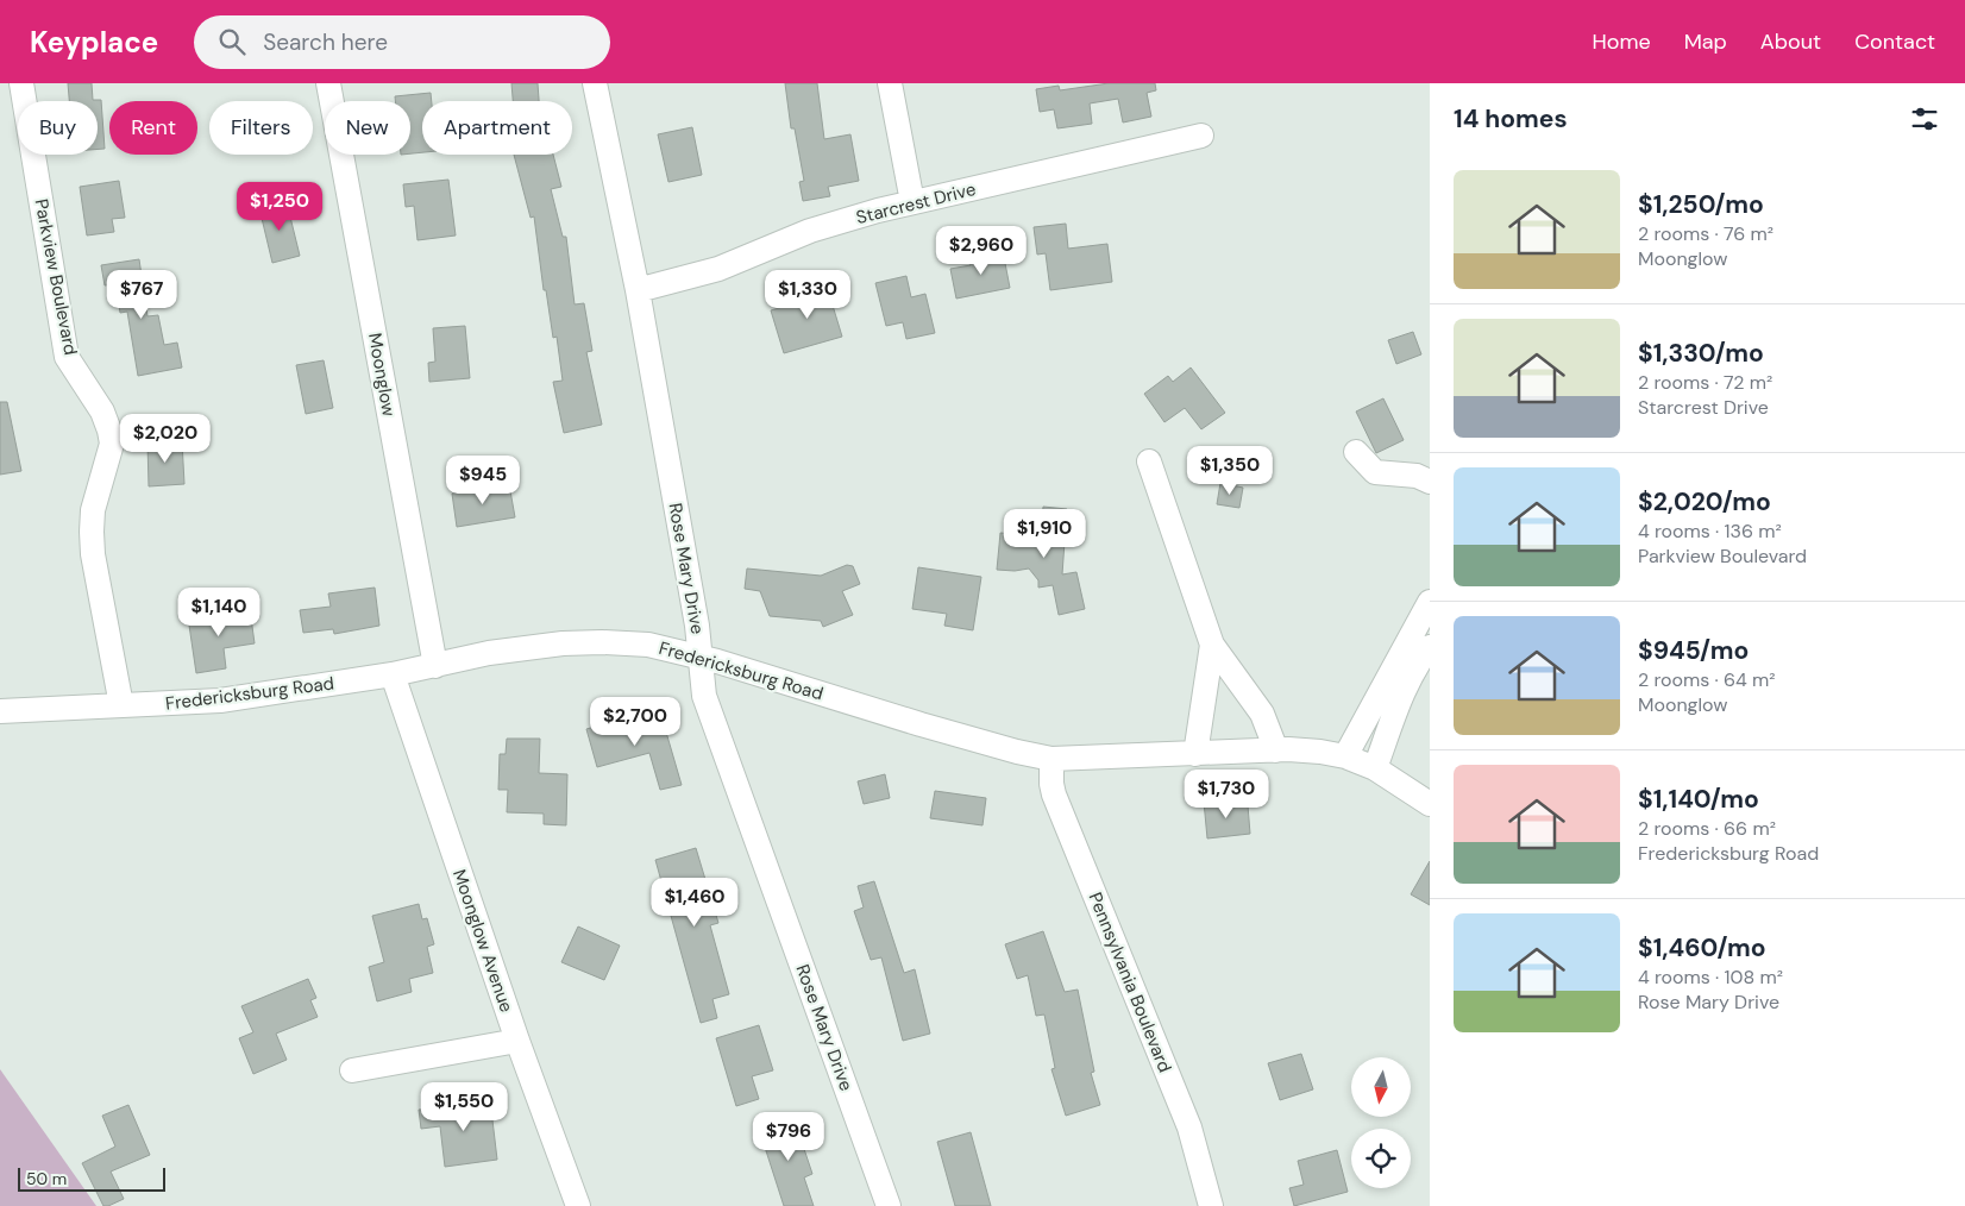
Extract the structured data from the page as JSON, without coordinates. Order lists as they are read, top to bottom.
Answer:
{
  "streets": {
    "street": [
      "Starcrest Drive",
      "Parkview Boulevard",
      "Moonglow",
      "Rose Mary Drive",
      "Fredericksburg Road",
      "Moonglow Avenue",
      "Pennsylvania Boulevard"
    ]
  },
  "crossings": [
    ["Starcrest Drive", "Rose Mary Drive"],
    ["Parkview Boulevard", "Fredericksburg Road"],
    ["Moonglow", "Fredericksburg Road"],
    ["Rose Mary Drive", "Fredericksburg Road"],
    ["Fredericksburg Road", "Moonglow Avenue"],
    ["Fredericksburg Road", "Pennsylvania Boulevard"]
  ],
  "scale_bar": "50 m",
  "north": "bottom",
  "page": {
    "header": "Keyplace",
    "search": "Search here",
    "nav": [
      "Home",
      "Map",
      "About",
      "Contact"
    ],
    "heading": "14 homes",
    "chip": [
      "Buy",
      "Rent",
      "Filters",
      "New",
      "Apartment"
    ],
    "list": [
      {
        "name": "$1,250/mo",
        "note": "2 rooms · 76 m² · Moonglow"
      },
      {
        "name": "$1,330/mo",
        "note": "2 rooms · 72 m² · Starcrest Drive"
      },
      {
        "name": "$2,020/mo",
        "note": "4 rooms · 136 m² · Parkview Boulevard"
      },
      {
        "name": "$945/mo",
        "note": "2 rooms · 64 m² · Moonglow"
      },
      {
        "name": "$1,140/mo",
        "note": "2 rooms · 66 m² · Fredericksburg Road"
      },
      {
        "name": "$1,460/mo",
        "note": "4 rooms · 108 m² · Rose Mary Drive"
      }
    ],
    "price": [
      "$1,250",
      "$2,960",
      "$767",
      "$1,330",
      "$2,020",
      "$1,350",
      "$945",
      "$1,910",
      "$1,140",
      "$2,700",
      "$1,730",
      "$1,460",
      "$1,550",
      "$796"
    ],
    "scale": "50 m"
  }
}
